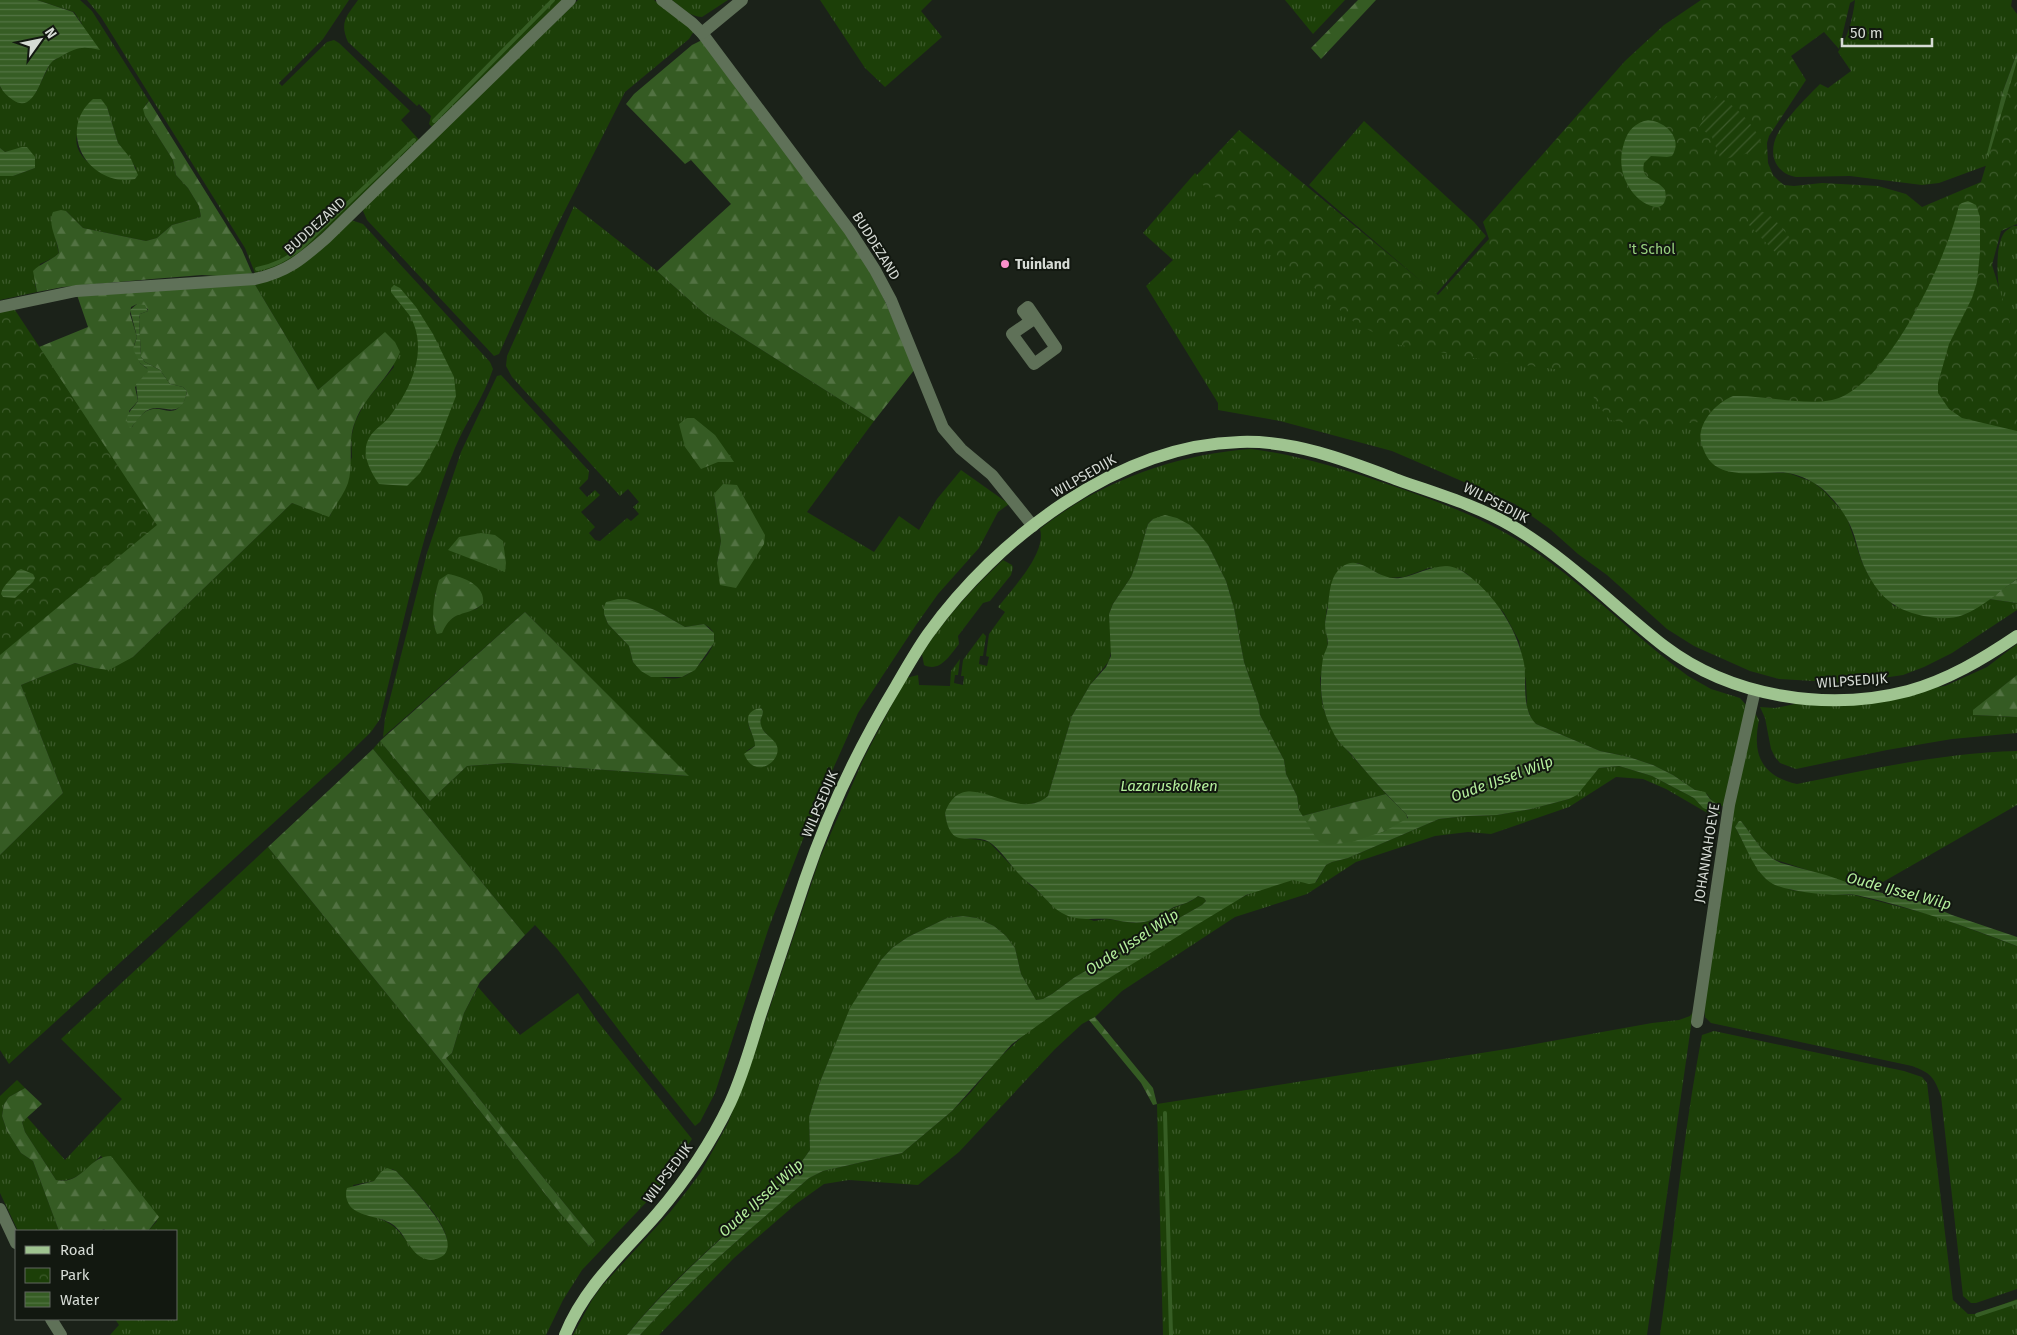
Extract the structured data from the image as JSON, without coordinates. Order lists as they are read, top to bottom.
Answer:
{
  "streets": {
    "main road": ["WILPSEDIJK"],
    "street": ["BUDDEZAND", "JOHANNAHOEVE"]
  },
  "crossings": [
    ["BUDDEZAND", "WILPSEDIJK"],
    ["WILPSEDIJK", "JOHANNAHOEVE"]
  ],
  "water": ["Oude IJssel Wilp", "Lazaruskolken"],
  "parks": ["'t Schol"],
  "places": ["Tuinland"],
  "legend": ["Road", "Park", "Water"],
  "scale_bar": "50 m",
  "north": "top right"
}
